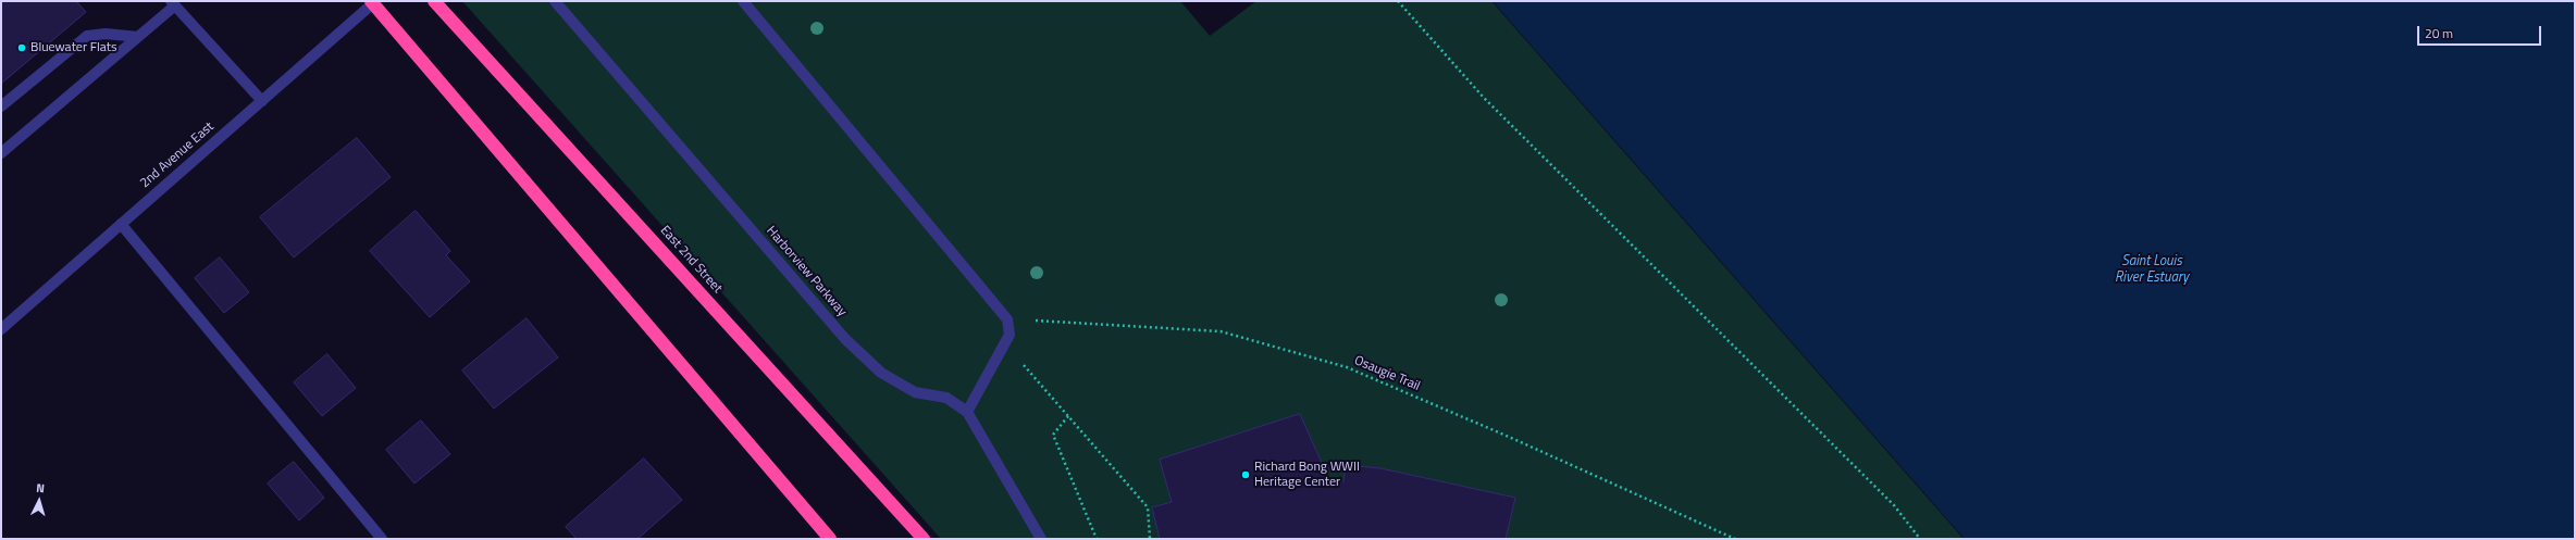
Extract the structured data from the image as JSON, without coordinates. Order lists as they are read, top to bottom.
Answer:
{
  "streets": {
    "highway": ["East 2nd Street"],
    "street": ["2nd Avenue East", "Harborview Parkway"],
    "path": ["Osaugie Trail"]
  },
  "water": ["Saint Louis River Estuary"],
  "places": ["Bluewater Flats", "Richard Bong WWII Heritage Center"],
  "scale_bar": "20 m",
  "north": "top"
}
